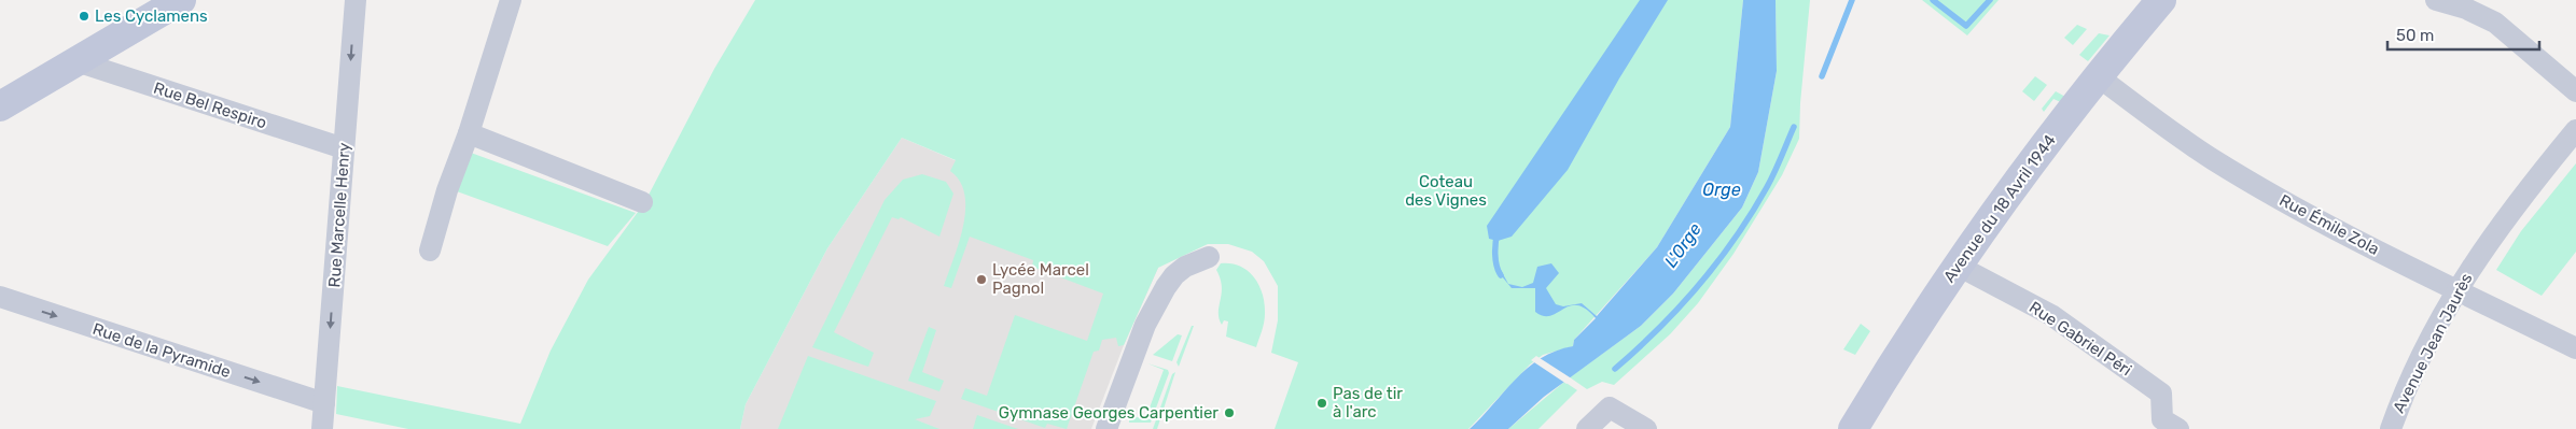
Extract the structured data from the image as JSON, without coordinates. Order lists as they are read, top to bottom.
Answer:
{
  "streets": {
    "street": [
      "Rue Bel Respiro",
      "Avenue du 18 Avril 1944",
      "Rue Marcelle Henry",
      "Rue Émile Zola",
      "Rue Gabriel Péri",
      "Avenue Jean Jaurès",
      "Rue de la Pyramide"
    ]
  },
  "crossings": [
    ["Rue Bel Respiro", "Rue Marcelle Henry"],
    ["Avenue du 18 Avril 1944", "Rue Émile Zola"],
    ["Avenue du 18 Avril 1944", "Rue Gabriel Péri"],
    ["Rue Marcelle Henry", "Rue de la Pyramide"],
    ["Rue Émile Zola", "Avenue Jean Jaurès"]
  ],
  "one_way": ["Rue de la Pyramide"],
  "water": ["Orge", "L'Orge"],
  "parks": ["Coteau des Vignes"],
  "places": [
    "Les Cyclamens",
    "Lycée Marcel Pagnol",
    "Pas de tir à l'arc",
    "Gymnase Georges Carpentier"
  ],
  "scale_bar": "50 m"
}
